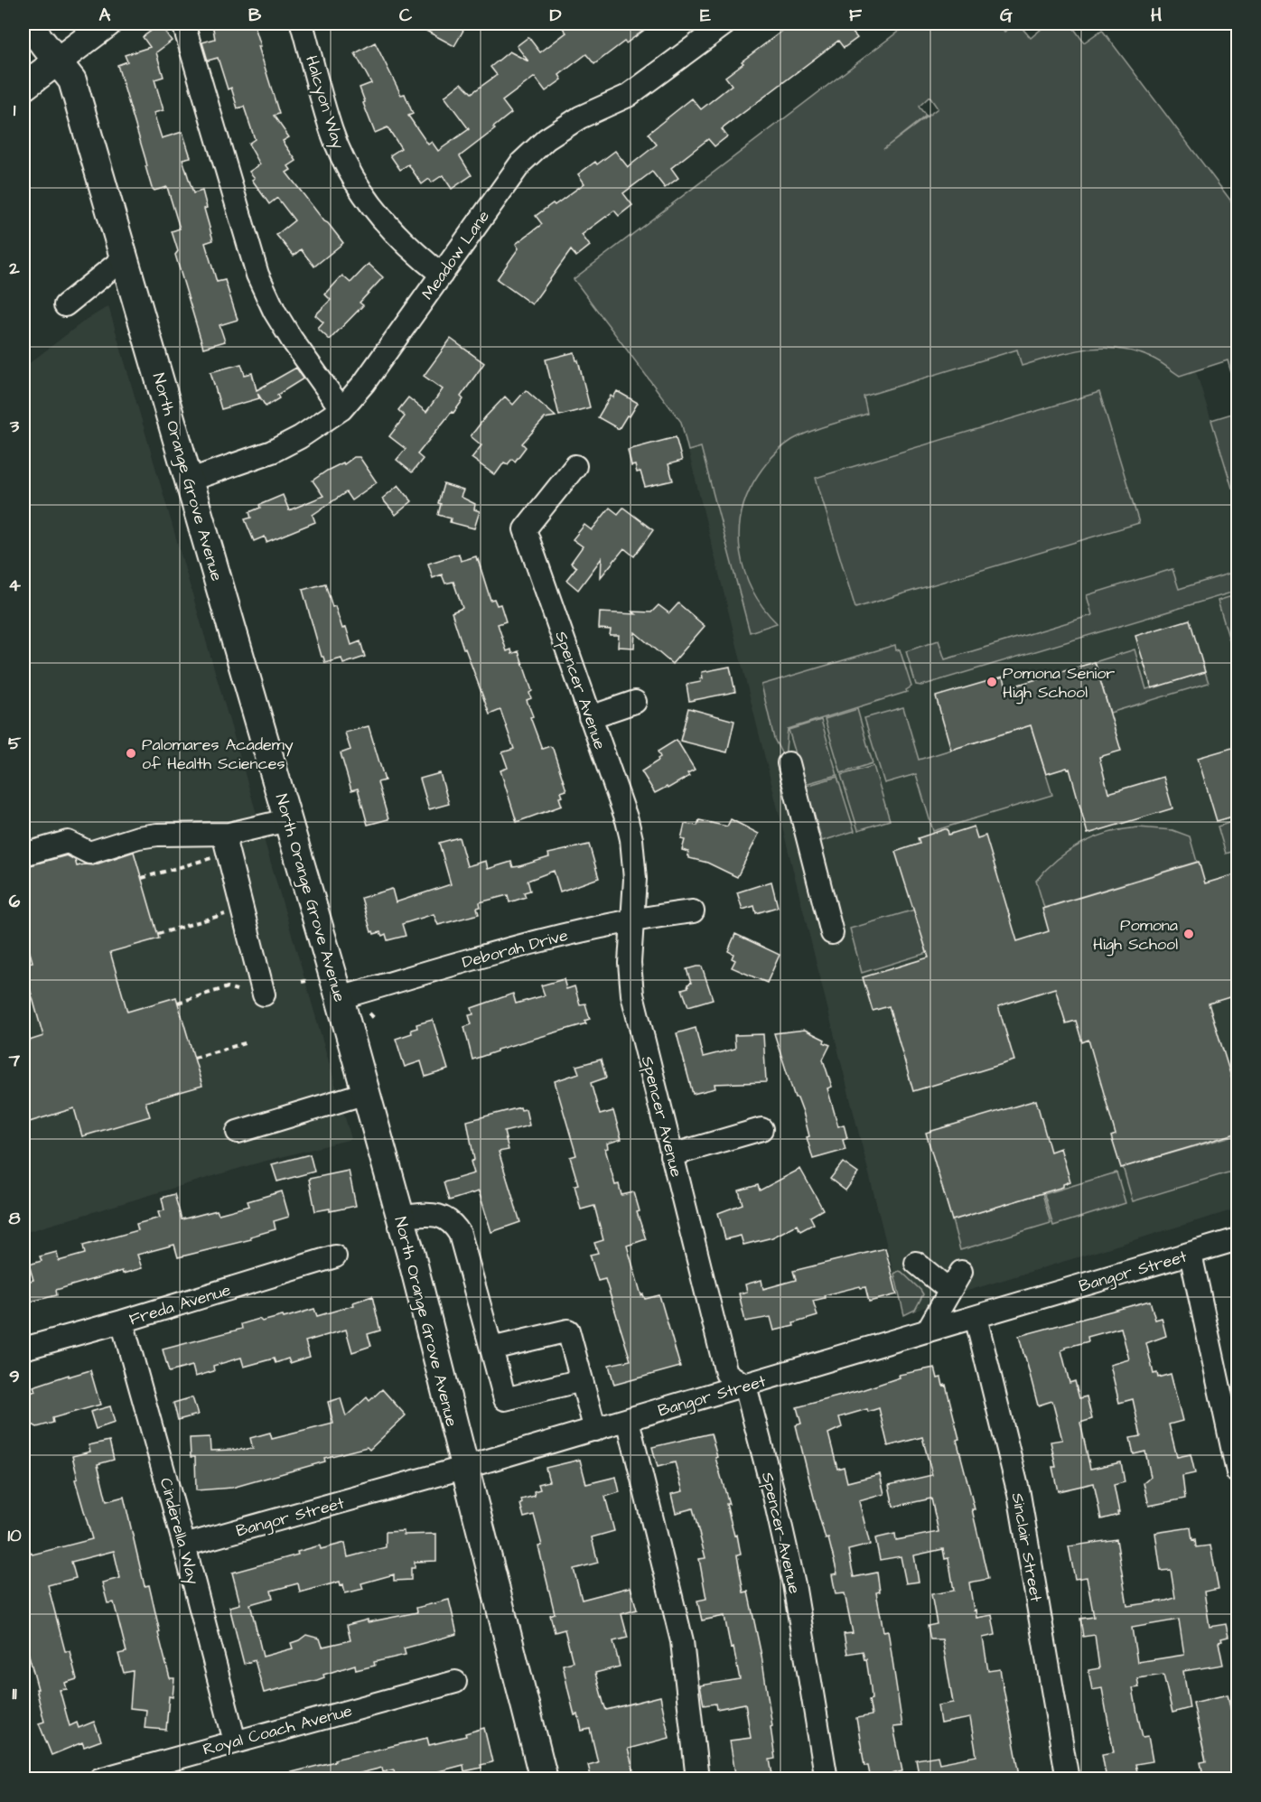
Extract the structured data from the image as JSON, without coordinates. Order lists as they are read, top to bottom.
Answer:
{
  "streets": {
    "main road": ["North Orange Grove Avenue"],
    "street": [
      "Halcyon Way",
      "Meadow Lane",
      "Spencer Avenue",
      "Deborah Drive",
      "Bangor Street",
      "Freda Avenue",
      "Cinderella Way",
      "Sinclair Street",
      "Royal Coach Avenue"
    ]
  },
  "crossings": [
    ["Halcyon Way", "Meadow Lane"],
    ["Meadow Lane", "North Orange Grove Avenue"],
    ["North Orange Grove Avenue", "Deborah Drive"],
    ["North Orange Grove Avenue", "Bangor Street"],
    ["Spencer Avenue", "Deborah Drive"],
    ["Spencer Avenue", "Bangor Street"],
    ["Bangor Street", "Cinderella Way"],
    ["Bangor Street", "Sinclair Street"],
    ["Freda Avenue", "Cinderella Way"],
    ["Cinderella Way", "Royal Coach Avenue"]
  ],
  "places": ["Pomona Senior High School", "Palomares Academy of Health Sciences", "Pomona High School"],
  "grid": {
    "columns": [
      "A",
      "B",
      "C",
      "D",
      "E",
      "F",
      "G",
      "H"
    ],
    "rows": [
      "1",
      "2",
      "3",
      "4",
      "5",
      "6",
      "7",
      "8",
      "9",
      "10",
      "11"
    ]
  }
}
